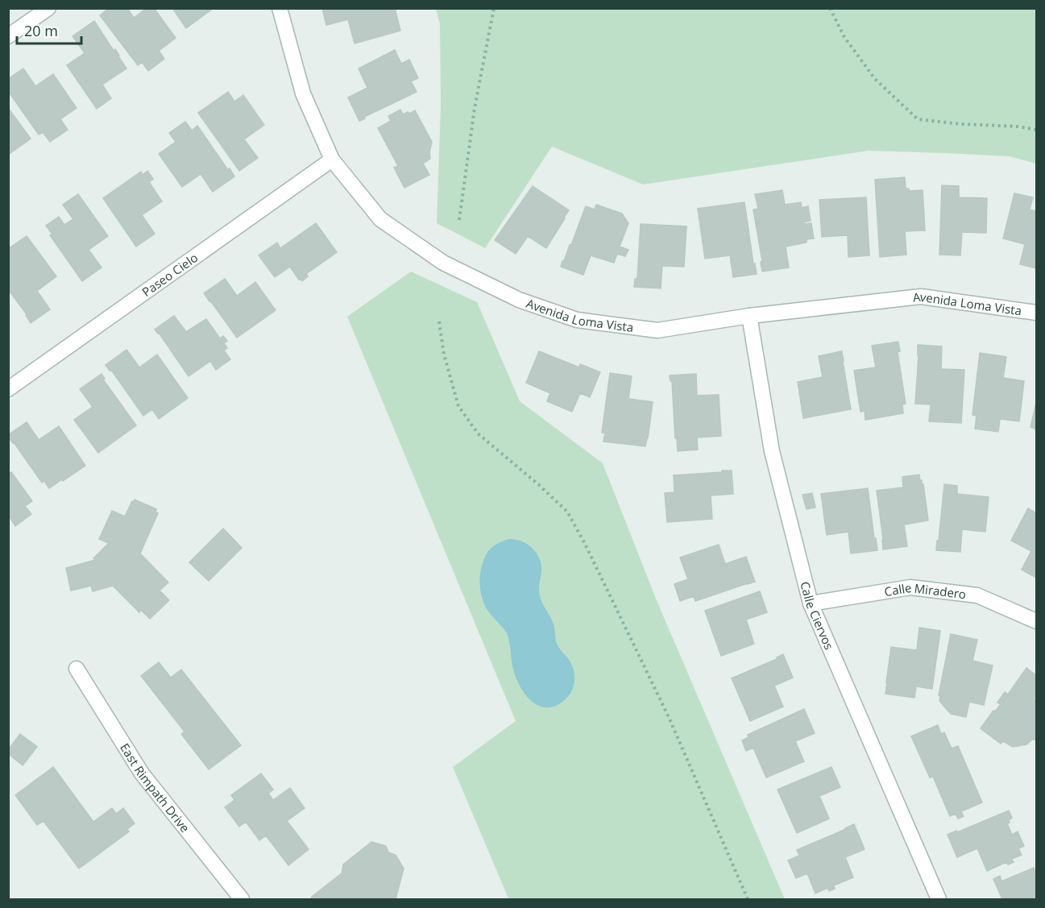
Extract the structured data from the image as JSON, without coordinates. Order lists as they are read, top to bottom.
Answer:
{
  "streets": {
    "street": [
      "Paseo Cielo",
      "Avenida Loma Vista",
      "Calle Miradero",
      "Calle Ciervos",
      "East Rimpath Drive"
    ]
  },
  "crossings": [
    ["Paseo Cielo", "Avenida Loma Vista"],
    ["Avenida Loma Vista", "Calle Ciervos"],
    ["Calle Miradero", "Calle Ciervos"]
  ],
  "scale_bar": "20 m"
}
